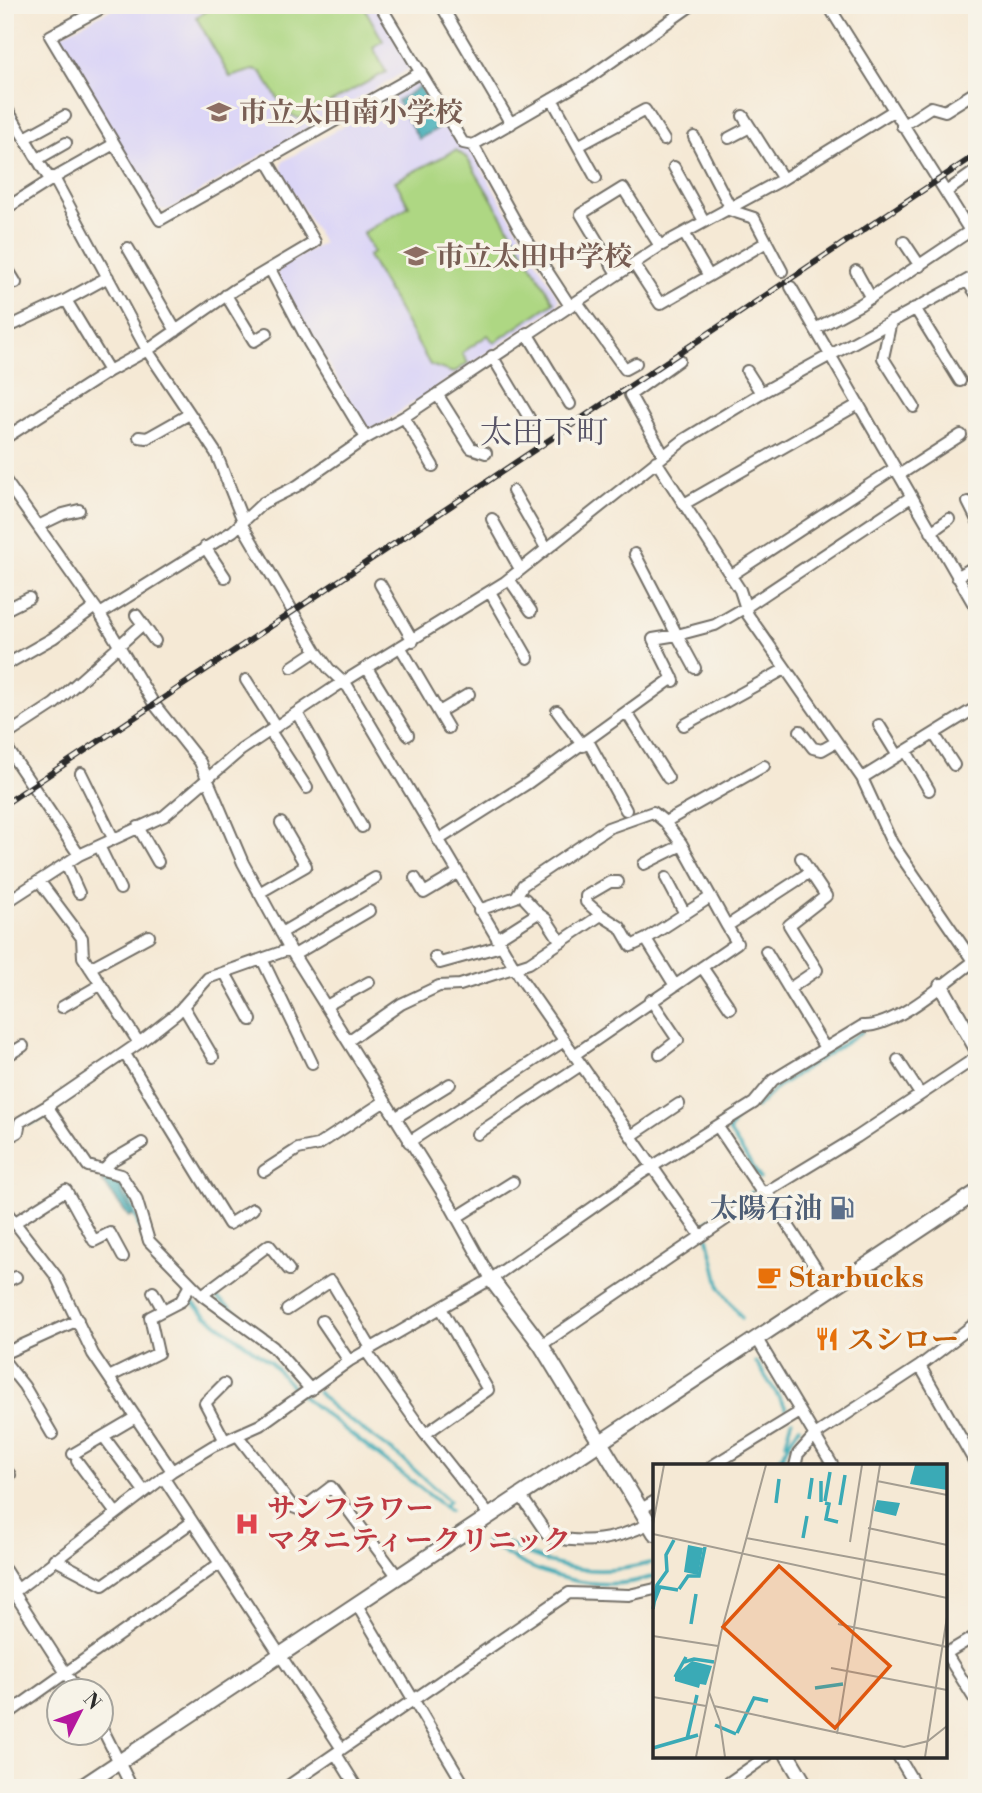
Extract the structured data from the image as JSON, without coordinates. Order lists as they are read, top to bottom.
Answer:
{
  "districts": ["太田下町"],
  "places": {
    "school or university": ["市立太田南小学校", "市立太田中学校"],
    "fuel station": ["太陽石油"],
    "cafe": ["Starbucks"],
    "restaurant": ["スシロー"],
    "hospital": ["サンフラワー マタニティークリニック"]
  },
  "north": "top right"
}
